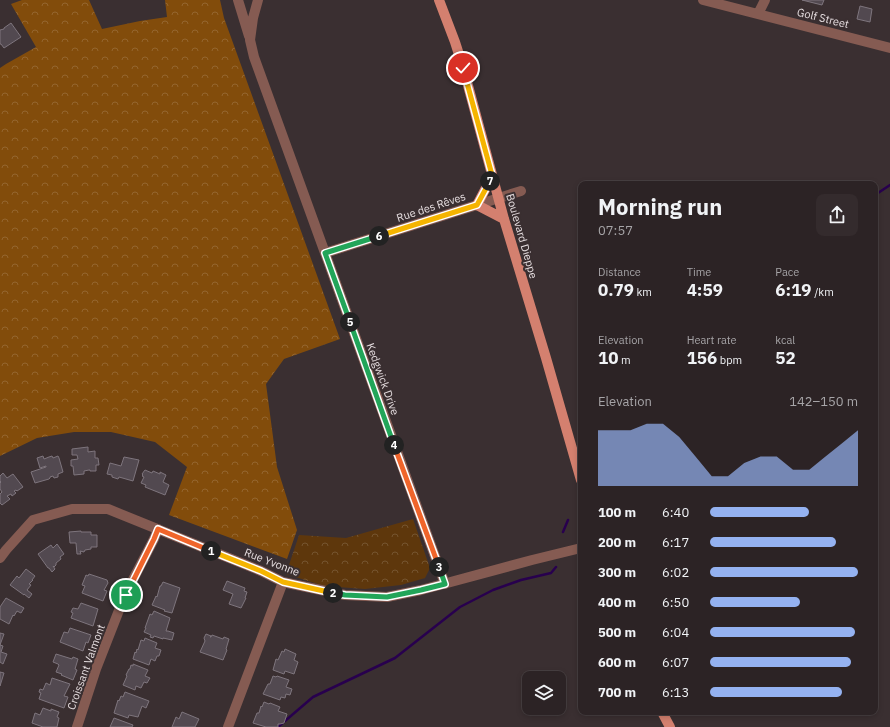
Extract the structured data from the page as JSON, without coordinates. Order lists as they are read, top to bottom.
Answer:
{
  "streets": {
    "main road": ["Boulevard Dieppe"],
    "street": [
      "Golf Street",
      "Rue des Rêves",
      "Kedgwick Drive",
      "Rue Yvonne",
      "Croissant Valmont"
    ]
  },
  "crossings": [
    ["Rue des Rêves", "Boulevard Dieppe"],
    ["Rue des Rêves", "Kedgwick Drive"],
    ["Kedgwick Drive", "Rue Yvonne"],
    ["Rue Yvonne", "Croissant Valmont"]
  ],
  "page": {
    "pins": [
      "7",
      "6",
      "5",
      "4",
      "1",
      "3",
      "2"
    ],
    "heading": ["Morning run", "07:57"],
    "stats": [
      ["Distance", "0.79 km"],
      ["Time", "4:59"],
      ["Pace", "6:19 /km"],
      ["Elevation", "10 m"],
      ["Heart rate", "156 bpm"],
      ["kcal", "52"]
    ],
    "chart": ["Elevation", "142–150 m"],
    "list": [
      {
        "name": "100 m",
        "note": "6:40"
      },
      {
        "name": "200 m",
        "note": "6:17"
      },
      {
        "name": "300 m",
        "note": "6:02"
      },
      {
        "name": "400 m",
        "note": "6:50"
      },
      {
        "name": "500 m",
        "note": "6:04"
      },
      {
        "name": "600 m",
        "note": "6:07"
      },
      {
        "name": "700 m",
        "note": "6:13"
      }
    ]
  }
}
